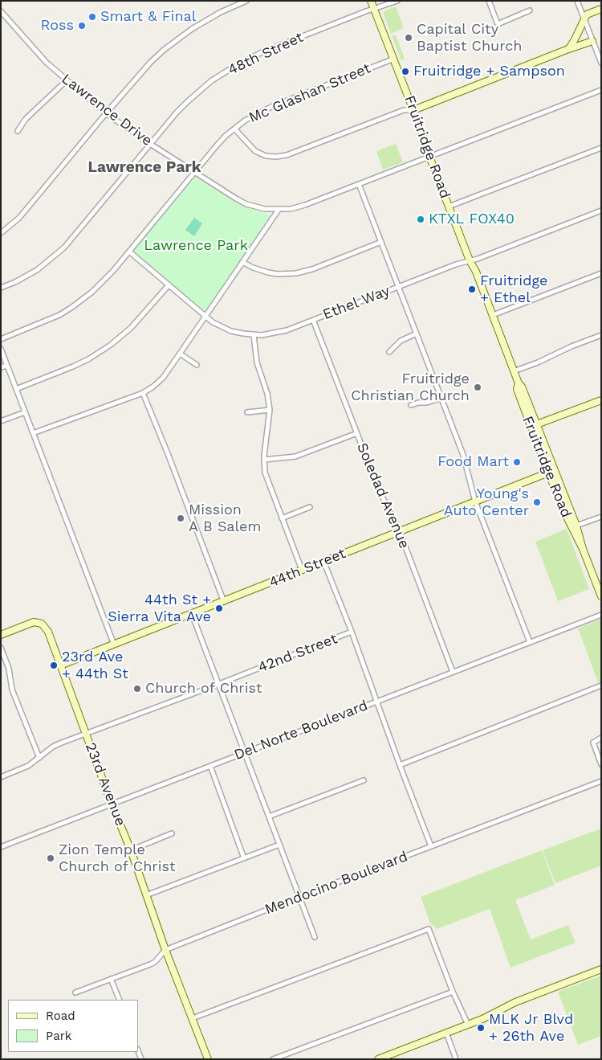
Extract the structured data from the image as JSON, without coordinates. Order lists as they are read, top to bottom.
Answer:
{
  "streets": {
    "street": [
      "48th Street",
      "Mc Glashan Street",
      "Lawrence Drive",
      "Fruitridge Road",
      "Ethel Way",
      "Soledad Avenue",
      "44th Street",
      "42nd Street",
      "Del Norte Boulevard",
      "23rd Avenue",
      "Mendocino Boulevard"
    ]
  },
  "crossings": [
    ["48th Street", "Lawrence Drive"],
    ["48th Street", "Fruitridge Road"],
    ["Mc Glashan Street", "Lawrence Drive"],
    ["Mc Glashan Street", "Fruitridge Road"],
    ["Mc Glashan Street", "Ethel Way"],
    ["Lawrence Drive", "Fruitridge Road"],
    ["Fruitridge Road", "Ethel Way"],
    ["Fruitridge Road", "44th Street"],
    ["Ethel Way", "Soledad Avenue"],
    ["Soledad Avenue", "44th Street"],
    ["Soledad Avenue", "Del Norte Boulevard"],
    ["44th Street", "23rd Avenue"],
    ["42nd Street", "23rd Avenue"],
    ["Del Norte Boulevard", "23rd Avenue"],
    ["23rd Avenue", "Mendocino Boulevard"]
  ],
  "districts": ["Lawrence Park"],
  "parks": ["Lawrence Park"],
  "places": [
    "Smart & Final",
    "Ross",
    "Capital City Baptist Church",
    "Fruitridge + Sampson",
    "KTXL FOX40",
    "Fruitridge + Ethel",
    "Fruitridge Christian Church",
    "Food Mart",
    "Young's Auto Center",
    "Mission A B Salem",
    "44th St + Sierra Vita Ave",
    "23rd Ave + 44th St",
    "Church of Christ",
    "Zion Temple Church of Christ",
    "MLK Jr Blvd + 26th Ave"
  ],
  "legend": ["Road", "Park"]
}
